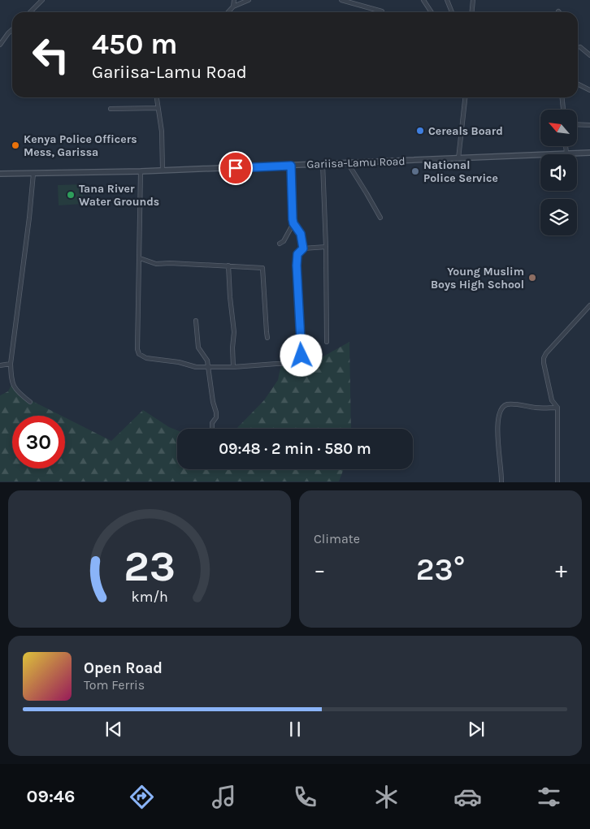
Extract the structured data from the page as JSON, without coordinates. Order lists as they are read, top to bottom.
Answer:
{
  "streets": {
    "street": ["Gariisa-Lamu Road"]
  },
  "places": [
    "Cereals Board",
    "Kenya Police Officers Mess, Garissa",
    "National Police Service",
    "Tana River Water Grounds",
    "Young Muslim Boys High School"
  ],
  "north": "top left",
  "page": {
    "turn": ["450 m", "Gariisa-Lamu Road"],
    "limit": "30",
    "trip": "09:48 · 2 min · 580 m",
    "tile": "Climate",
    "heat": ["−", "23°", "+"],
    "song": ["Open Road", "Tom Ferris"],
    "tabs": "09:46",
    "gauge": ["23", "km/h"]
  }
}
